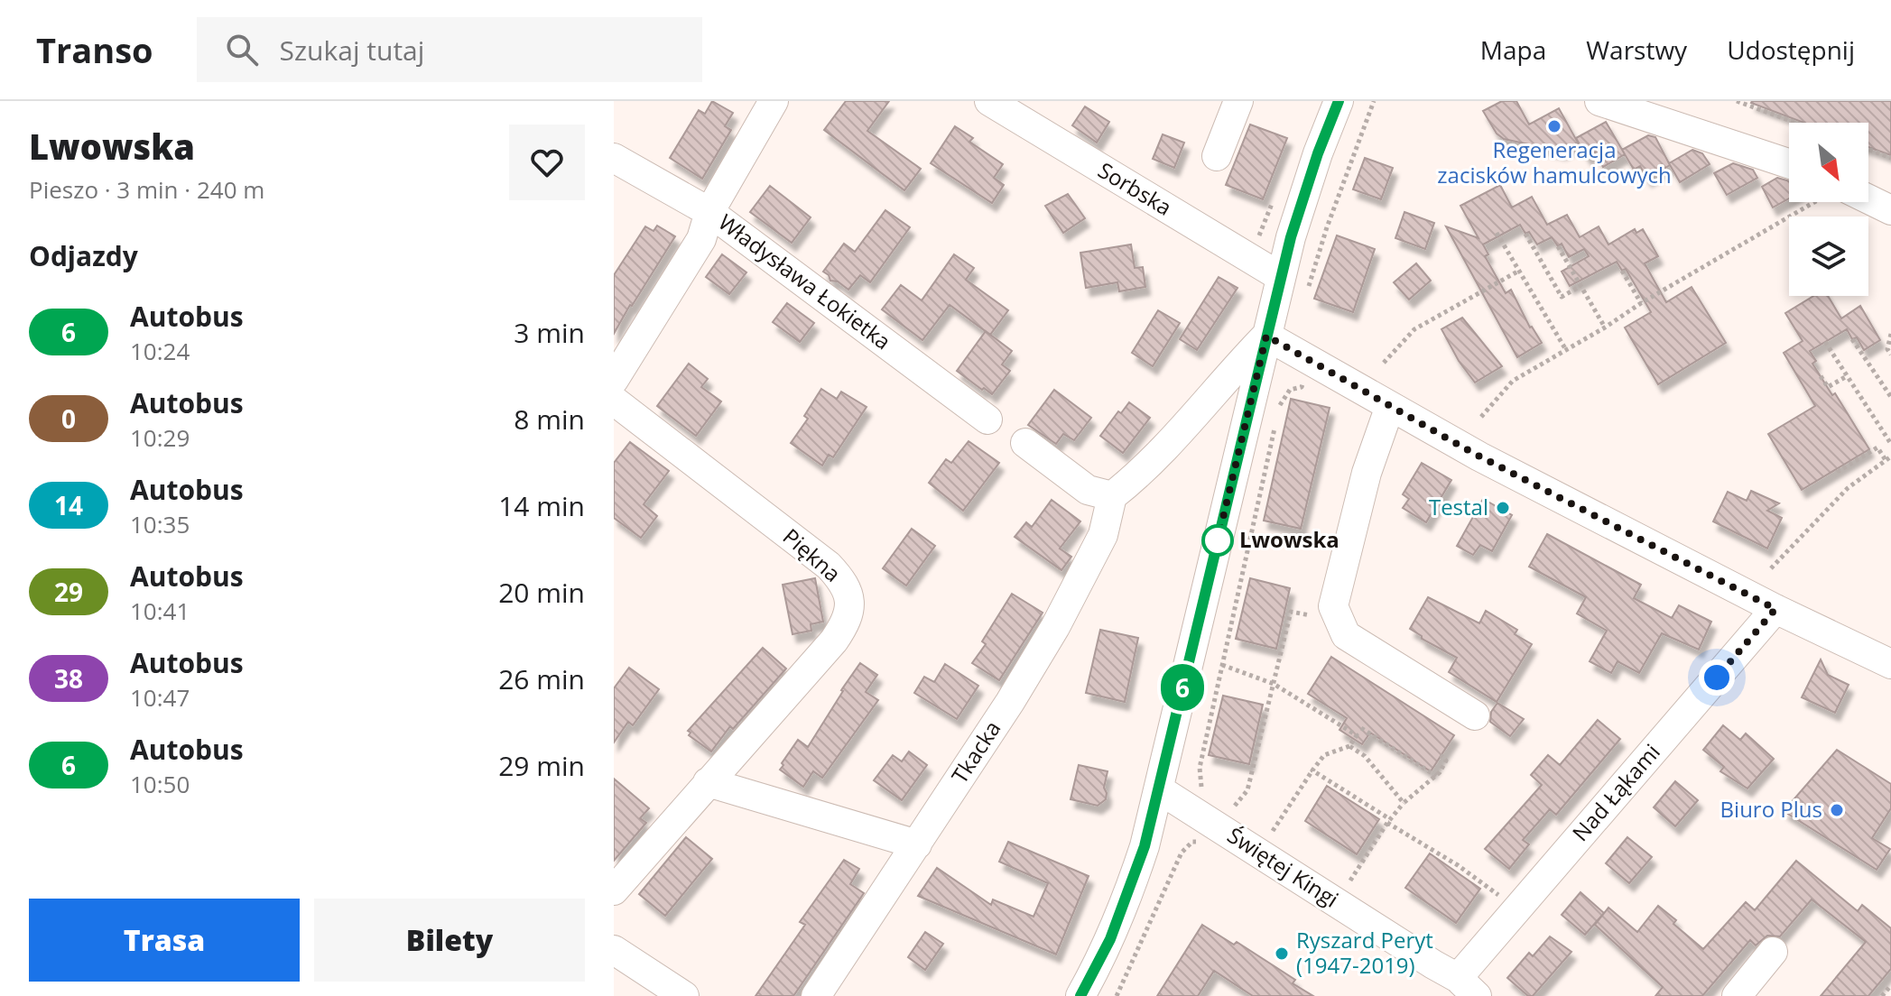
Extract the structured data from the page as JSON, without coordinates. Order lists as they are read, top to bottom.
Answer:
{
  "streets": {
    "street": [
      "Sorbska",
      "Władysława Łokietka",
      "Piękna",
      "Tkacka",
      "Nad Łąkami",
      "Świętej Kingi"
    ]
  },
  "crossings": [
    ["Nad Łąkami", "Świętej Kingi"]
  ],
  "places": [
    "Regeneracja zacisków hamulcowych",
    "Testal",
    "Lwowska",
    "Biuro Plus",
    "Ryszard Peryt (1947-2019)"
  ],
  "lines": ["bus line 6"],
  "north": "bottom right",
  "page": {
    "header": "Transo",
    "search": "Szukaj tutaj",
    "nav": ["Mapa", "Warstwy", "Udostępnij"],
    "heading": [
      ["Lwowska", "Pieszo · 3 min · 240 m"],
      "Odjazdy"
    ],
    "on_map": "6",
    "list": [
      {
        "mark": "6",
        "name": "Autobus",
        "note": "10:24",
        "value": "3 min"
      },
      {
        "mark": "0",
        "name": "Autobus",
        "note": "10:29",
        "value": "8 min"
      },
      {
        "mark": "14",
        "name": "Autobus",
        "note": "10:35",
        "value": "14 min"
      },
      {
        "mark": "29",
        "name": "Autobus",
        "note": "10:41",
        "value": "20 min"
      },
      {
        "mark": "38",
        "name": "Autobus",
        "note": "10:47",
        "value": "26 min"
      },
      {
        "mark": "6",
        "name": "Autobus",
        "note": "10:50",
        "value": "29 min"
      }
    ],
    "buttons": ["Trasa", "Bilety"]
  }
}
